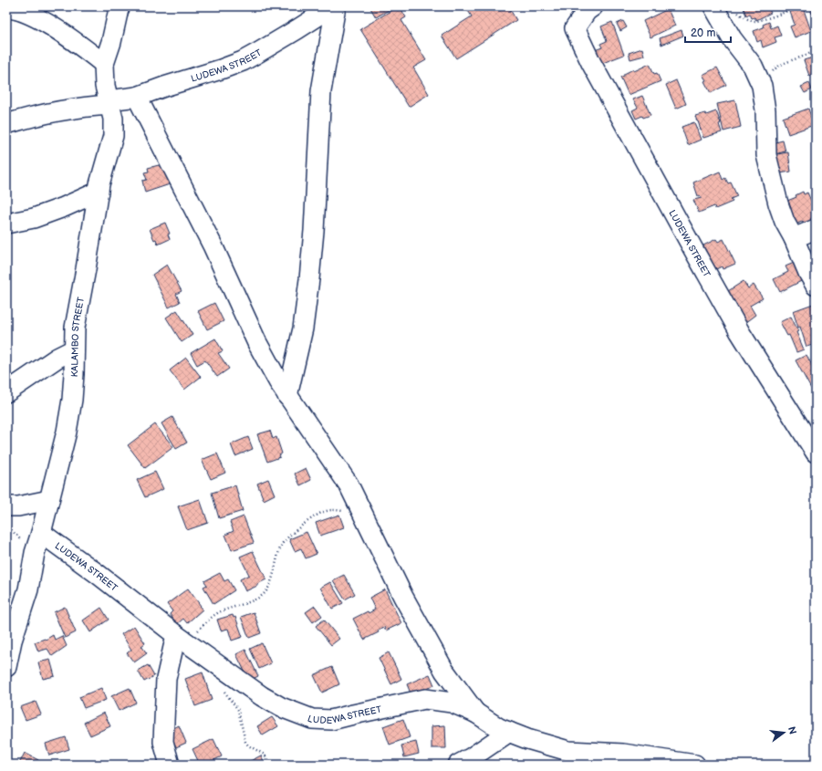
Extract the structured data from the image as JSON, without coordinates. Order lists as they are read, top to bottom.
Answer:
{
  "streets": {
    "street": ["LUDEWA STREET", "KALAMBO STREET"]
  },
  "crossings": [
    ["LUDEWA STREET", "KALAMBO STREET"]
  ],
  "scale_bar": "20 m",
  "north": "right"
}
